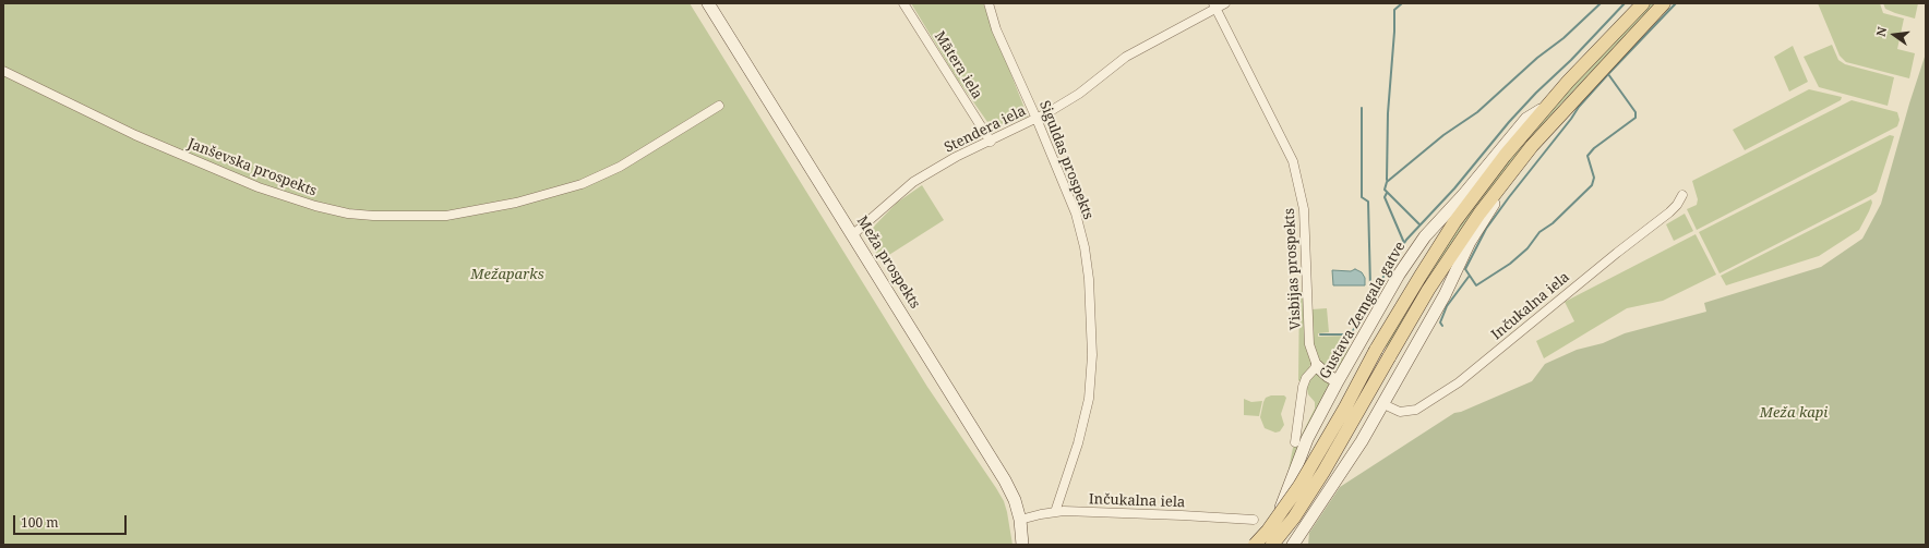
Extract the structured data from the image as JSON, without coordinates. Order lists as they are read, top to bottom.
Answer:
{
  "streets": {
    "main road": ["Gustava Zemgala gatve"],
    "street": [
      "Mātera iela",
      "Stendera iela",
      "Siguldas prospekts",
      "Janševska prospekts",
      "Meža prospekts",
      "Visbijas prospekts",
      "Inčukalna iela"
    ]
  },
  "crossings": [
    ["Mātera iela", "Stendera iela"],
    ["Stendera iela", "Siguldas prospekts"],
    ["Stendera iela", "Meža prospekts"],
    ["Stendera iela", "Visbijas prospekts"],
    ["Siguldas prospekts", "Inčukalna iela"],
    ["Meža prospekts", "Inčukalna iela"],
    ["Inčukalna iela", "Gustava Zemgala gatve"]
  ],
  "parks": ["Mežaparks", "Meža kapi"],
  "scale_bar": "100 m",
  "north": "left"
}
